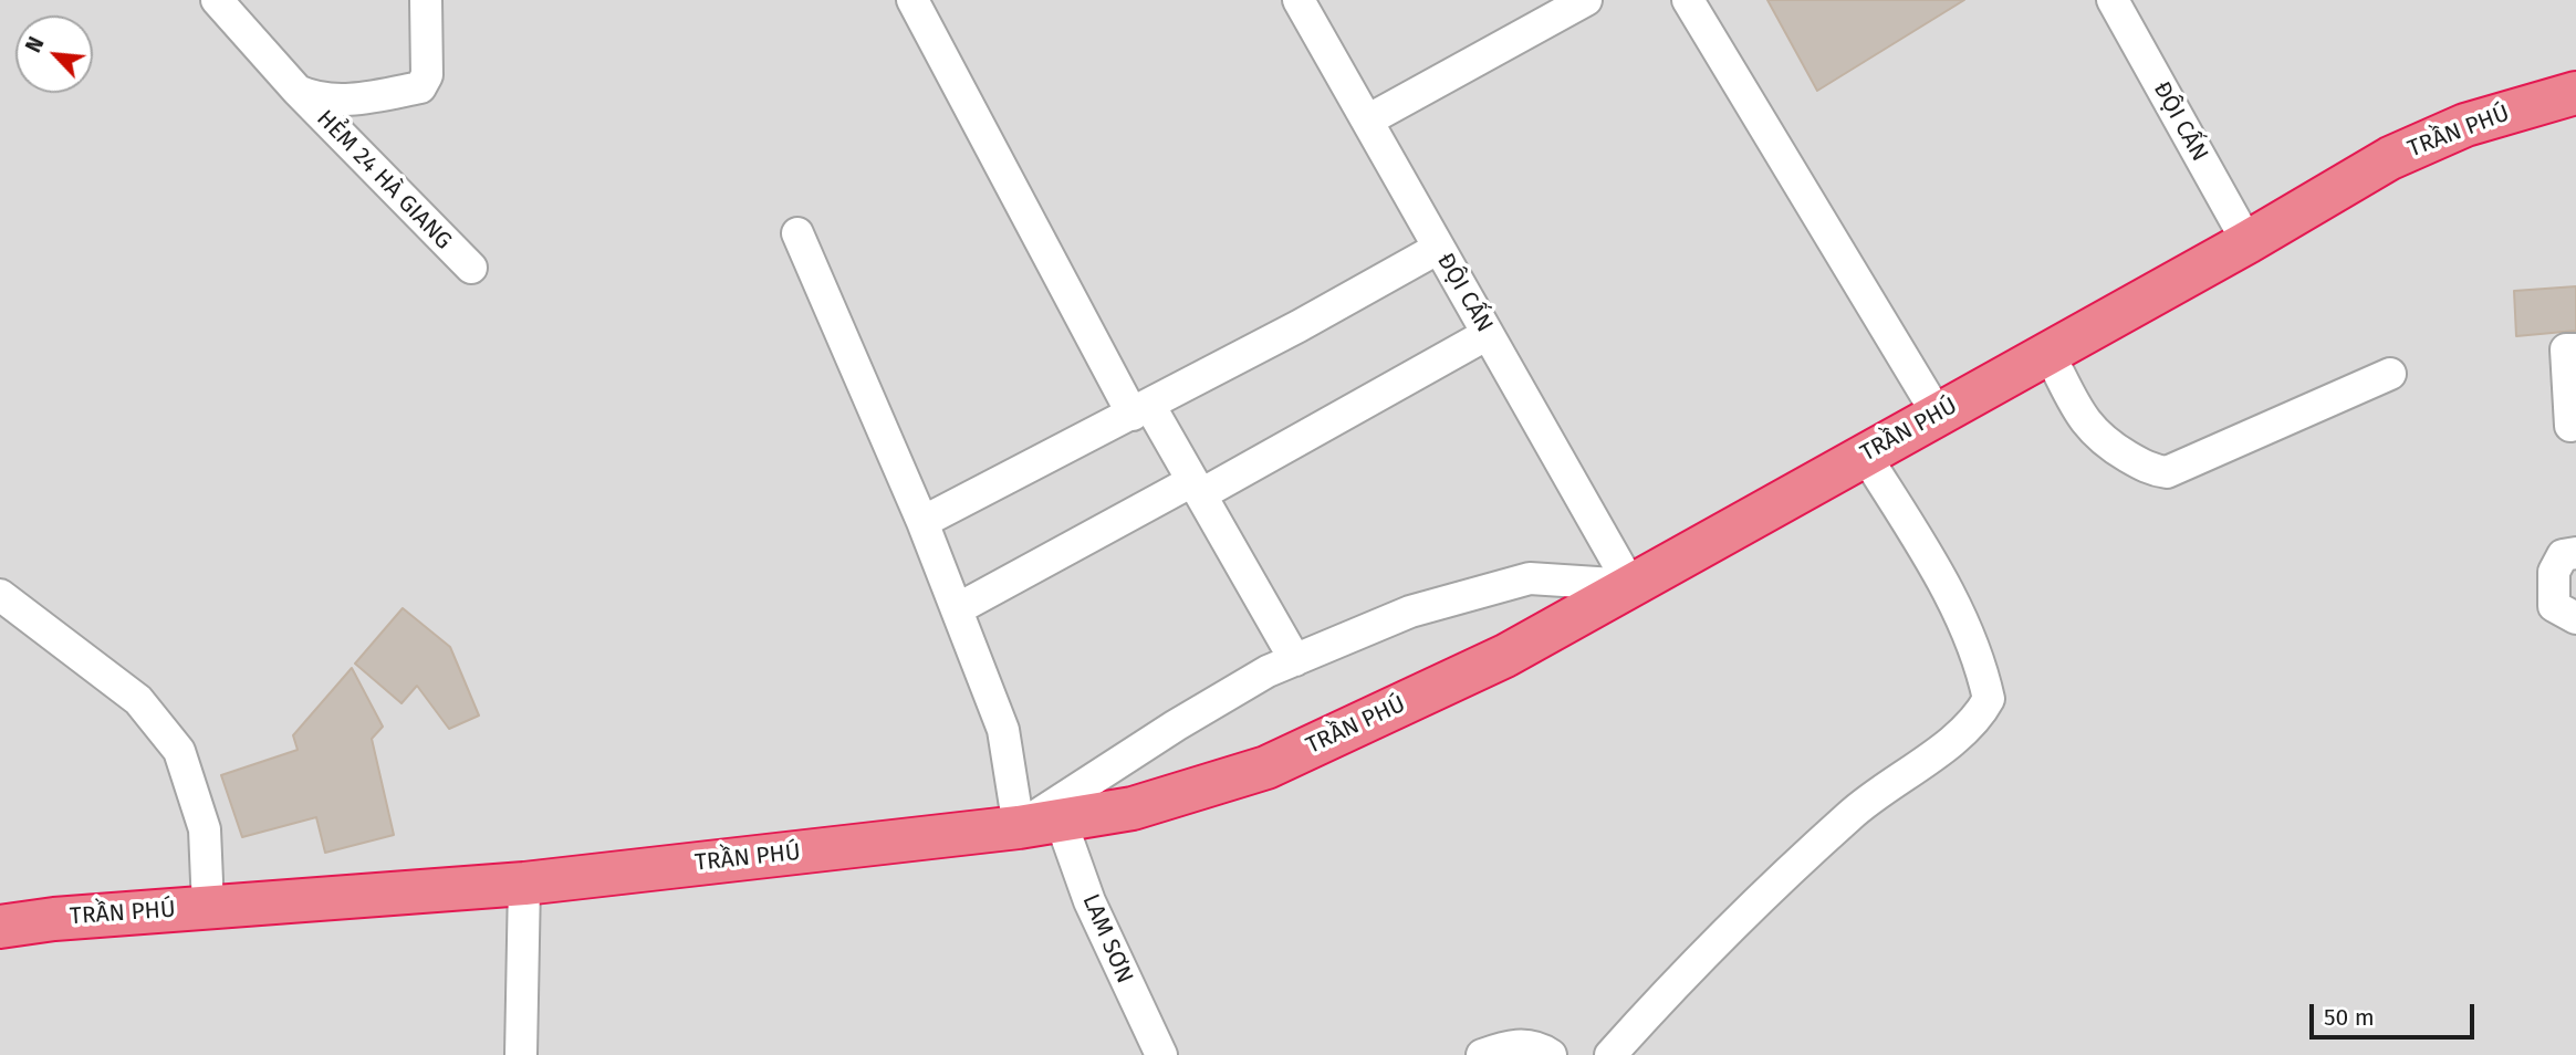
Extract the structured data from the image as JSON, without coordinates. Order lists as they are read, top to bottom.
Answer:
{
  "streets": {
    "highway": ["TRẦN PHÚ"],
    "street": ["ĐỘI CẤN", "HẺM 24 HÀ GIANG", "LAM SƠN"]
  },
  "crossings": [
    ["ĐỘI CẤN", "TRẦN PHÚ"],
    ["TRẦN PHÚ", "LAM SƠN"]
  ],
  "scale_bar": "50 m",
  "north": "top left"
}
